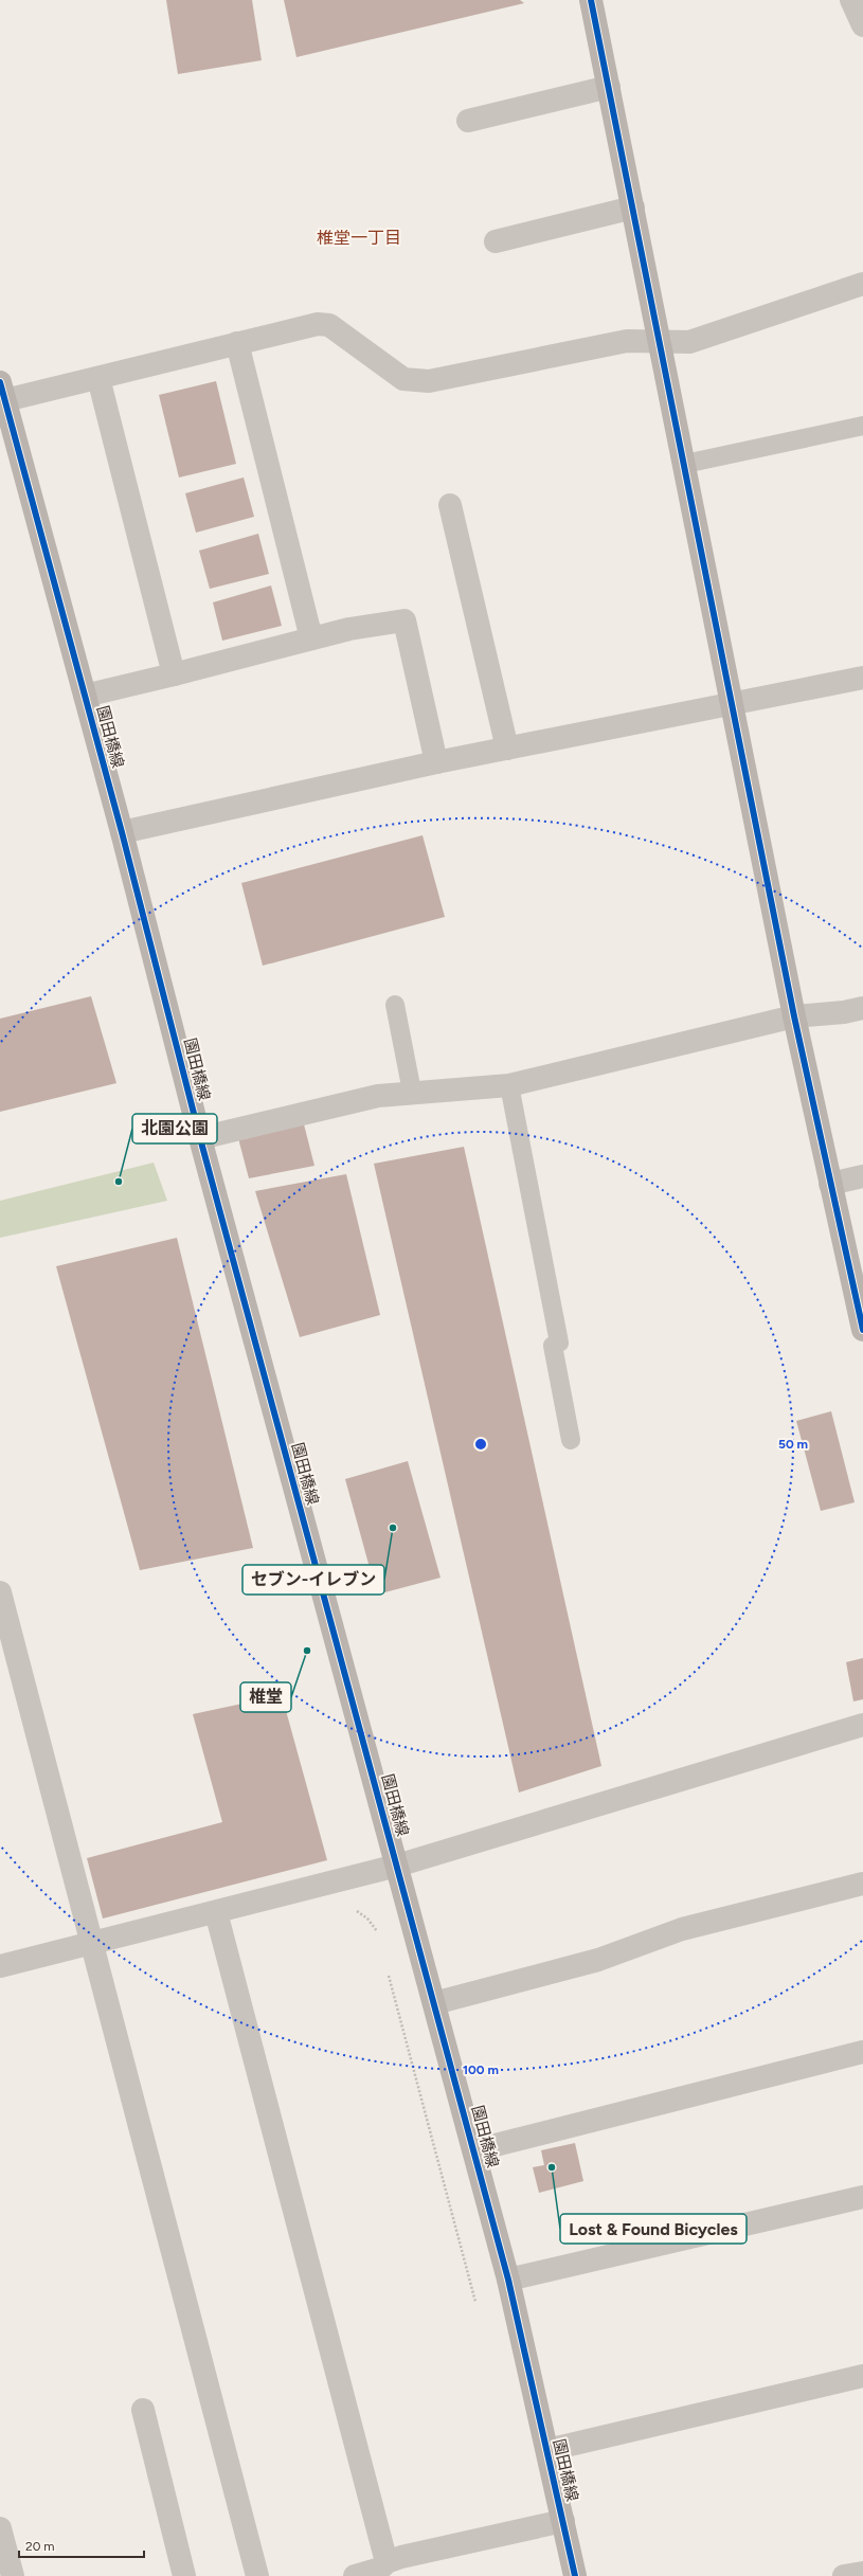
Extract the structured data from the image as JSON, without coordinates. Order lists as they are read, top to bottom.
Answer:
{
  "streets": {
    "street": ["園田橋線"]
  },
  "districts": ["椎堂一丁目"],
  "places": [
    "北園公園",
    "セブン-イレブン",
    "椎堂",
    "Lost & Found Bicycles"
  ],
  "scale_bar": "20 m",
  "rings": ["50 m", "100 m"]
}
